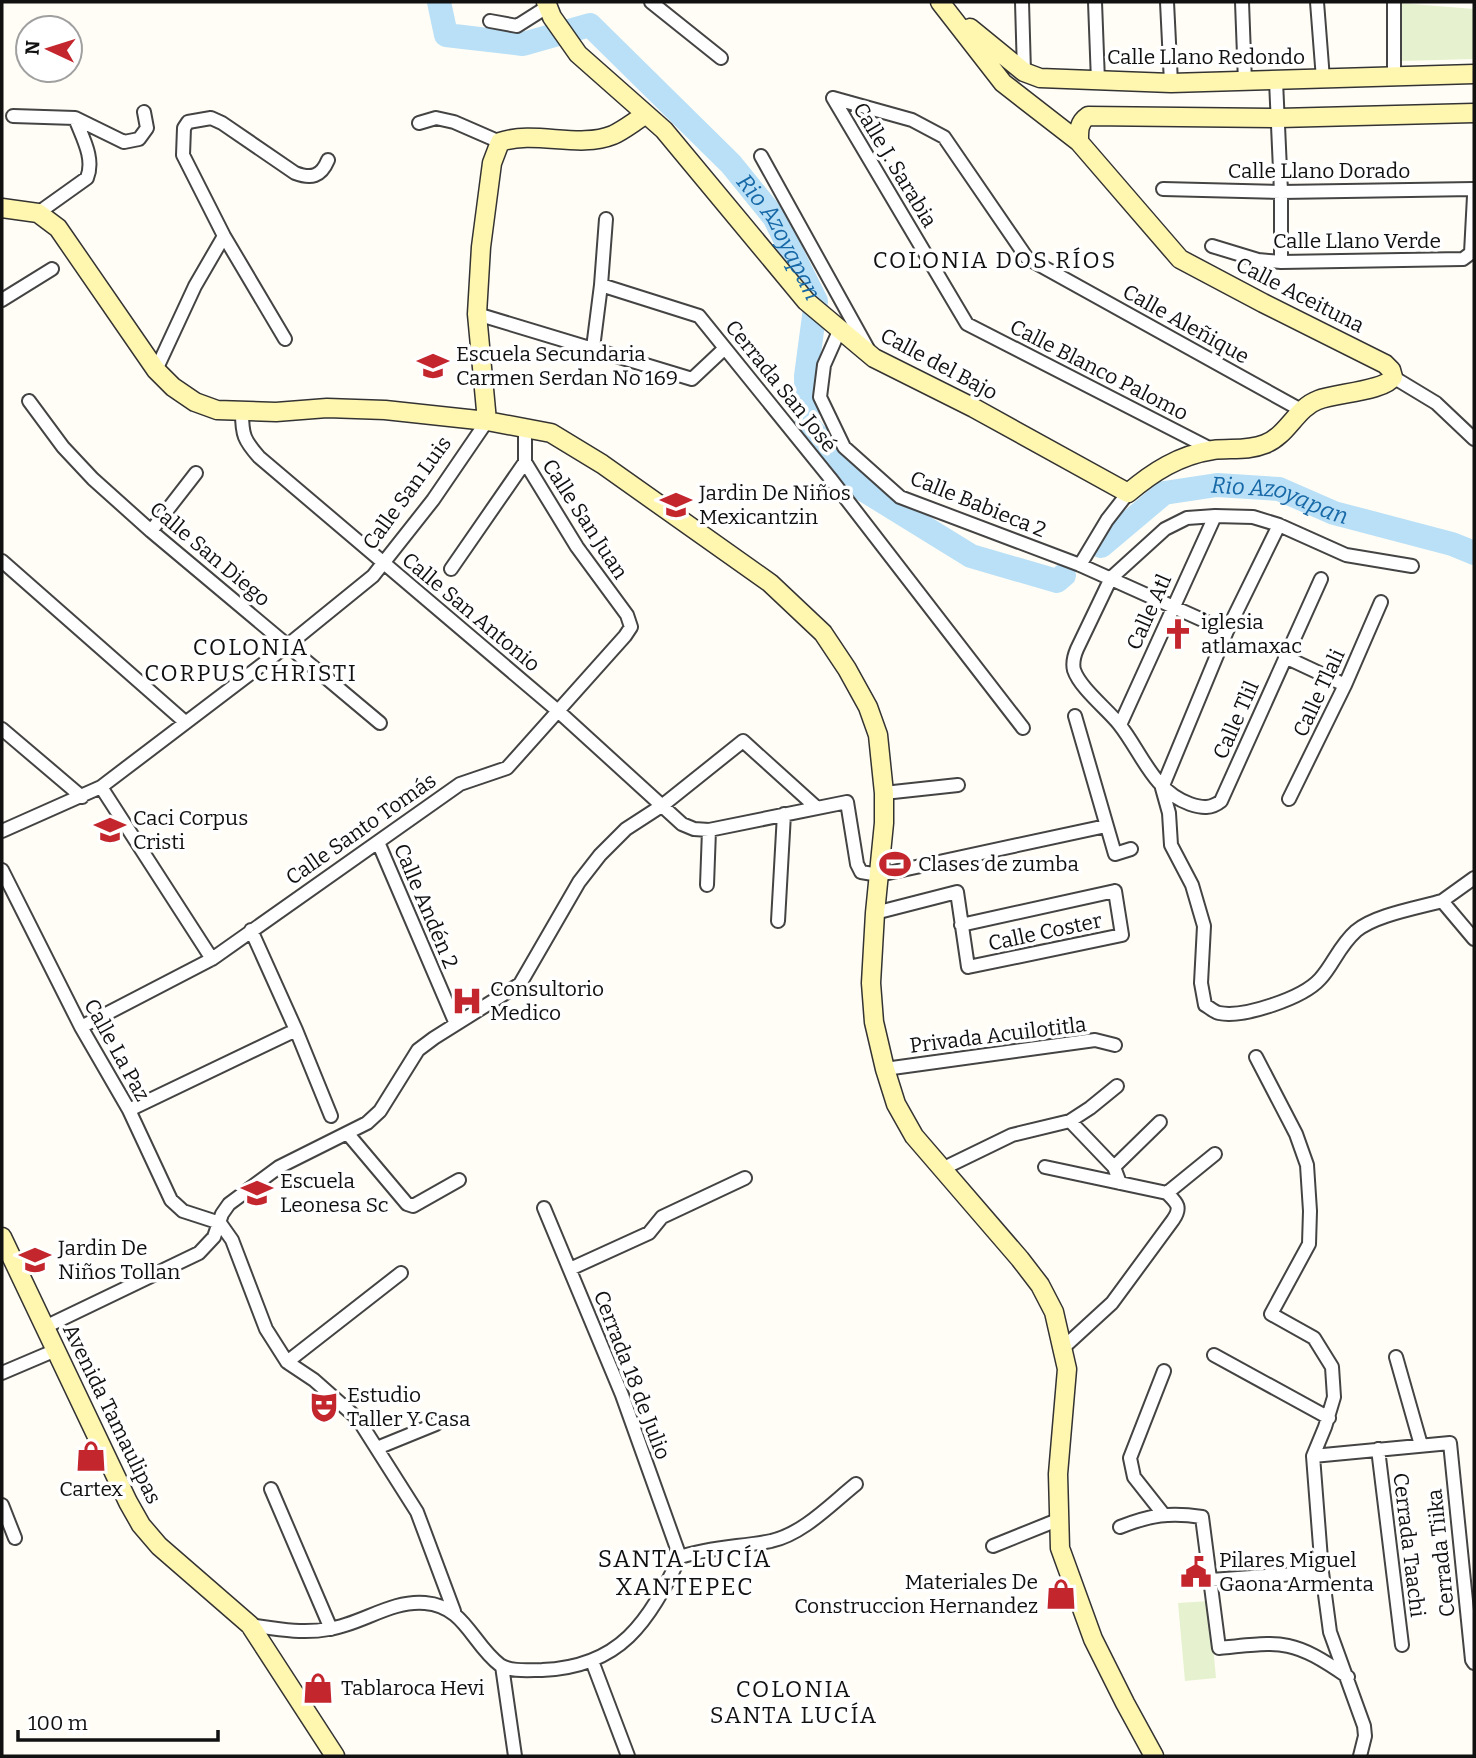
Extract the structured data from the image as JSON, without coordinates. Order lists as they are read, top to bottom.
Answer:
{
  "streets": {
    "street": [
      "Calle Llano Redondo",
      "Calle J. Sarabia",
      "Calle Llano Dorado",
      "Calle Llano Verde",
      "Calle Aceituna",
      "Calle Aleñique",
      "Calle del Bajo",
      "Calle Blanco Palomo",
      "Cerrada San José",
      "Calle San Luis",
      "Calle Babieca 2",
      "Calle San Juan",
      "Calle San Diego",
      "Calle San Antonio",
      "Calle Atl",
      "Calle Tlali",
      "Calle Tlil",
      "Calle Santo Tomás",
      "Calle Andén 2",
      "Calle Coster",
      "Privada Acuilotitla",
      "Calle La Paz",
      "Cerrada 18 de Julio",
      "Avenida Tamaulipas",
      "Cerrada Taachi",
      "Cerrada Tiika"
    ]
  },
  "crossings": [
    ["Calle J. Sarabia", "Calle Aleñique"],
    ["Calle J. Sarabia", "Calle Blanco Palomo"],
    ["Calle del Bajo", "Calle Babieca 2"],
    ["Calle San Luis", "Calle San Diego"],
    ["Calle San Luis", "Calle San Antonio"],
    ["Calle Babieca 2", "Calle Atl"],
    ["Calle San Juan", "Calle Santo Tomás"],
    ["Calle San Antonio", "Calle Santo Tomás"],
    ["Calle Santo Tomás", "Calle Andén 2"],
    ["Calle Santo Tomás", "Calle La Paz"]
  ],
  "districts": [
    "COLONIA DOS RÍOS",
    "COLONIA CORPUS CHRISTI",
    "SANTA LUCÍA XANTEPEC",
    "COLONIA SANTA LUCÍA"
  ],
  "water": ["Rio Azoyapan"],
  "places": {
    "school or university": [
      "Escuela Secundaria Carmen Serdan No 169",
      "Jardin De Niños Mexicantzin",
      "Caci Corpus Cristi",
      "Escuela Leonesa Sc",
      "Jardin De Niños Tollan"
    ],
    "church": ["iglesia atlamaxac"],
    "sports": ["Clases de zumba"],
    "hospital": ["Consultorio Medico"],
    "theatre": ["Estudio Taller Y Casa"],
    "shop": ["Cartex", "Materiales De Construccion Hernandez", "Tablaroca Hevi"],
    "public building": ["Pilares Miguel Gaona Armenta"]
  },
  "scale_bar": "100 m",
  "north": "left"
}
